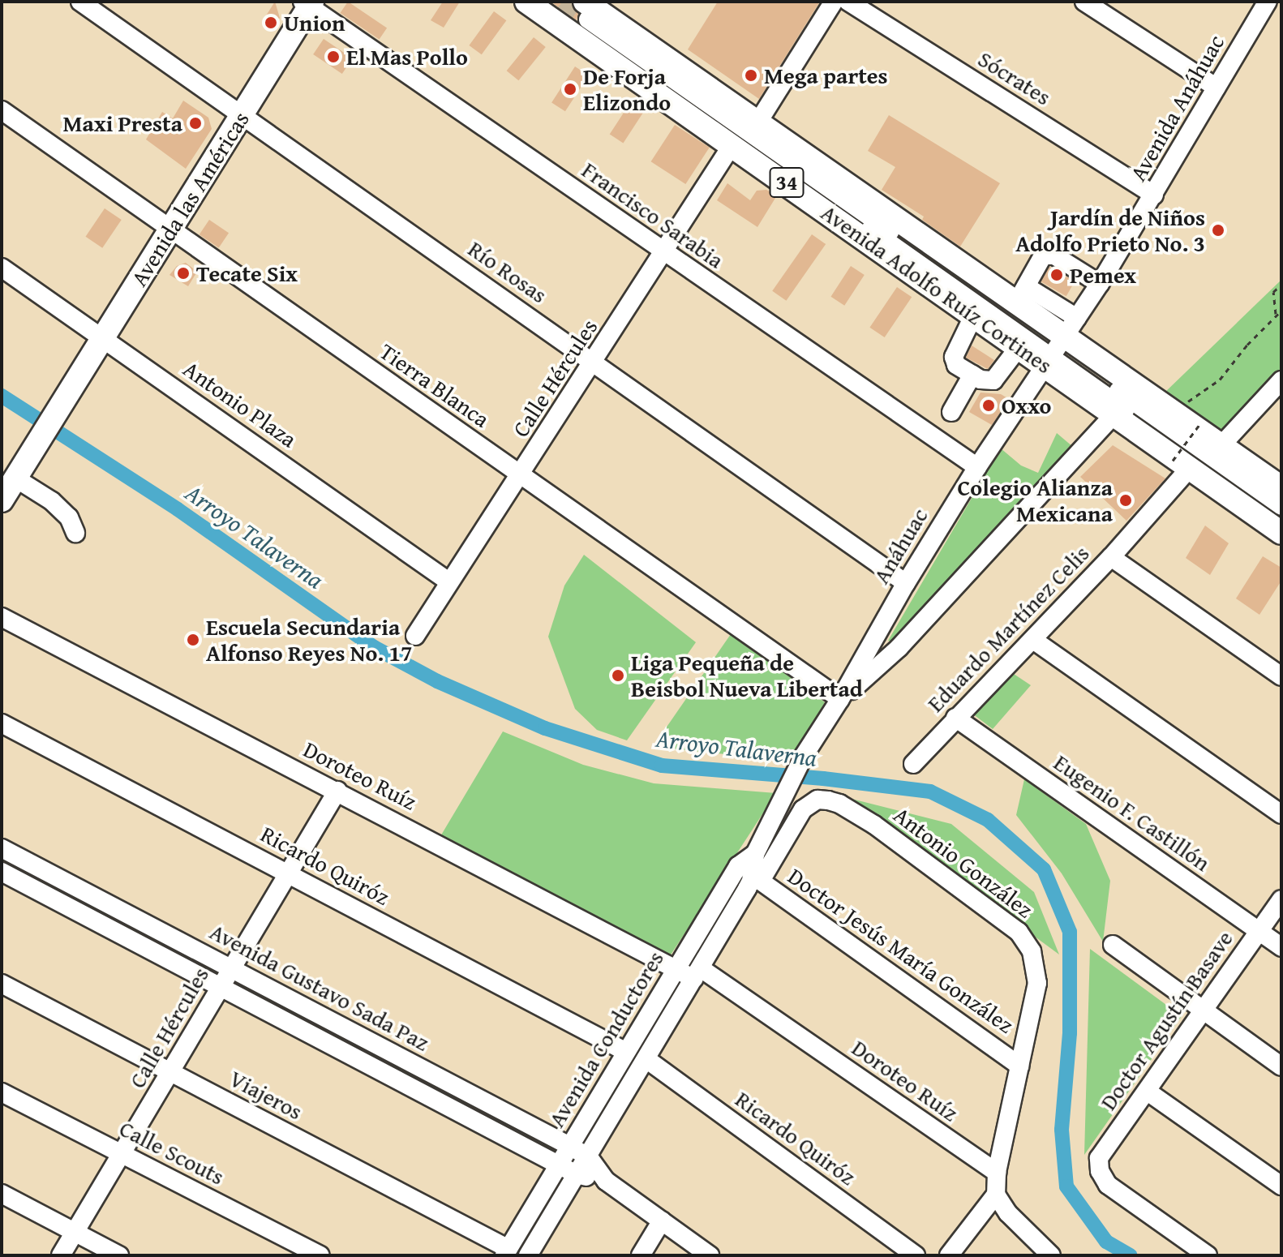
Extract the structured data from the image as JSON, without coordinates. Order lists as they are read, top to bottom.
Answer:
{
  "streets": {
    "main road": ["34", "Avenida las Américas", "Avenida Adolfo Ruíz Cortines"],
    "street": [
      "Sócrates",
      "Avenida Anáhuac",
      "Francisco Sarabia",
      "Río Rosas",
      "Calle Hércules",
      "Tierra Blanca",
      "Antonio Plaza",
      "Anáhuac",
      "Eduardo Martínez Celis",
      "Doroteo Ruíz",
      "Eugenio F. Castillón",
      "Antonio González",
      "Ricardo Quiróz",
      "Doctor Jesús María González",
      "Avenida Gustavo Sada Paz",
      "Doctor Agustín Basave",
      "Avenida Conductores",
      "Viajeros",
      "Calle Scouts"
    ]
  },
  "crossings": [
    ["Sócrates", "Avenida Anáhuac"],
    ["Avenida Anáhuac", "Avenida Adolfo Ruíz Cortines"],
    ["Avenida Anáhuac", "Anáhuac"],
    ["Avenida las Américas", "Francisco Sarabia"],
    ["Avenida las Américas", "Río Rosas"],
    ["Avenida las Américas", "Tierra Blanca"],
    ["Avenida las Américas", "Antonio Plaza"],
    ["Francisco Sarabia", "Calle Hércules"],
    ["Francisco Sarabia", "Anáhuac"],
    ["Río Rosas", "Calle Hércules"],
    ["Río Rosas", "Anáhuac"],
    ["Avenida Adolfo Ruíz Cortines", "Calle Hércules"],
    ["Avenida Adolfo Ruíz Cortines", "Anáhuac"],
    ["Avenida Adolfo Ruíz Cortines", "Eduardo Martínez Celis"],
    ["Calle Hércules", "Tierra Blanca"],
    ["Calle Hércules", "Antonio Plaza"],
    ["Calle Hércules", "Doroteo Ruíz"],
    ["Calle Hércules", "Ricardo Quiróz"],
    ["Calle Hércules", "Avenida Gustavo Sada Paz"],
    ["Calle Hércules", "Viajeros"],
    ["Calle Hércules", "Calle Scouts"],
    ["Tierra Blanca", "Anáhuac"],
    ["Anáhuac", "Avenida Conductores"],
    ["Eduardo Martínez Celis", "Eugenio F. Castillón"],
    ["Doroteo Ruíz", "Antonio González"],
    ["Doroteo Ruíz", "Avenida Conductores"],
    ["Eugenio F. Castillón", "Doctor Agustín Basave"],
    ["Antonio González", "Doctor Jesús María González"],
    ["Antonio González", "Avenida Conductores"],
    ["Ricardo Quiróz", "Avenida Conductores"],
    ["Doctor Jesús María González", "Avenida Conductores"],
    ["Avenida Gustavo Sada Paz", "Avenida Conductores"],
    ["Avenida Conductores", "Viajeros"]
  ],
  "water": ["Arroyo Talaverna"],
  "places": [
    "Union",
    "El Mas Pollo",
    "Mega partes",
    "De Forja Elizondo",
    "Maxi Presta",
    "Jardín de Niños Adolfo Prieto No. 3",
    "Tecate Six",
    "Pemex",
    "Oxxo",
    "Colegio Alianza Mexicana",
    "Escuela Secundaria Alfonso Reyes No. 17",
    "Liga Pequeña de Beisbol Nueva Libertad"
  ]
}
